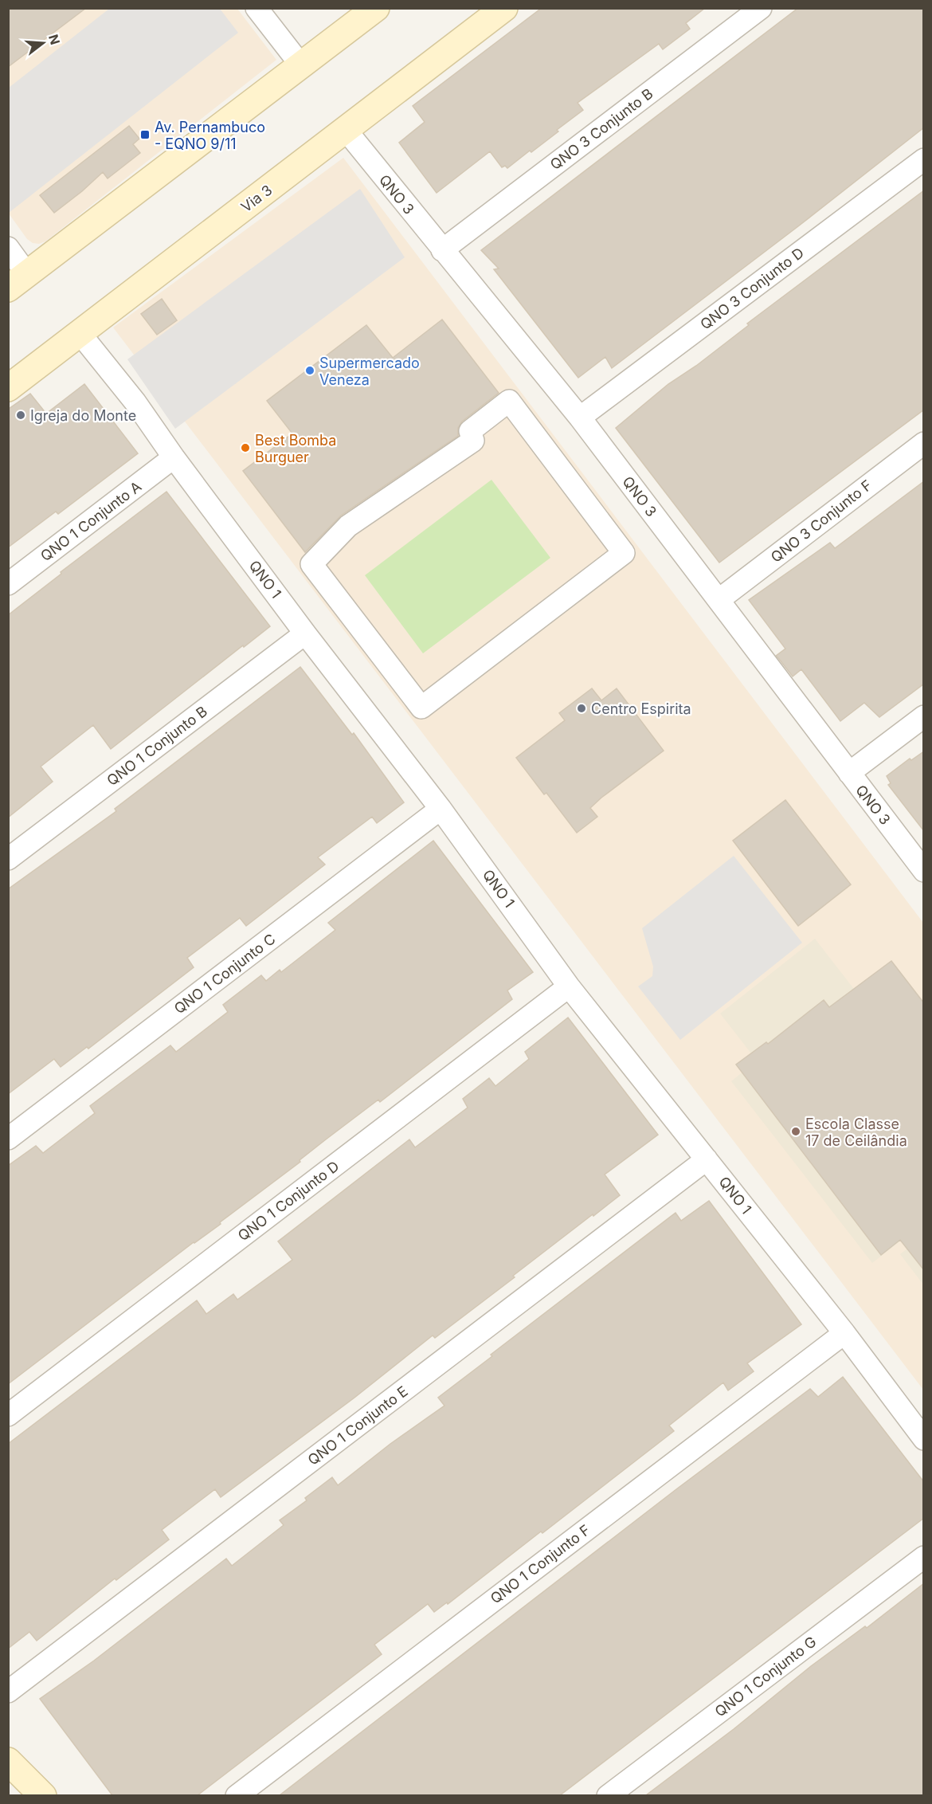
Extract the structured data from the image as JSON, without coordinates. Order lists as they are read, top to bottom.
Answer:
{
  "streets": {
    "main road": ["Via 3"],
    "street": [
      "QNO 3 Conjunto B",
      "QNO 3",
      "QNO 3 Conjunto D",
      "QNO 1 Conjunto A",
      "QNO 3 Conjunto F",
      "QNO 1",
      "QNO 1 Conjunto B",
      "QNO 1 Conjunto C",
      "QNO 1 Conjunto D",
      "QNO 1 Conjunto E",
      "QNO 1 Conjunto F",
      "QNO 1 Conjunto G"
    ]
  },
  "crossings": [
    ["QNO 3 Conjunto B", "QNO 3"],
    ["QNO 3", "Via 3"],
    ["QNO 3", "QNO 3 Conjunto D"],
    ["QNO 3", "QNO 3 Conjunto F"],
    ["Via 3", "QNO 1"],
    ["QNO 1 Conjunto A", "QNO 1"],
    ["QNO 1", "QNO 1 Conjunto B"],
    ["QNO 1", "QNO 1 Conjunto C"],
    ["QNO 1", "QNO 1 Conjunto D"],
    ["QNO 1", "QNO 1 Conjunto E"],
    ["QNO 1", "QNO 1 Conjunto F"]
  ],
  "places": {
    "transit": ["Av. Pernambuco - EQNO 9/11"],
    "other": [
      "Supermercado Veneza",
      "Igreja do Monte",
      "Best Bomba Burguer",
      "Centro Espirita",
      "Escola Classe 17 de Ceilândia"
    ]
  },
  "north": "right"
}
